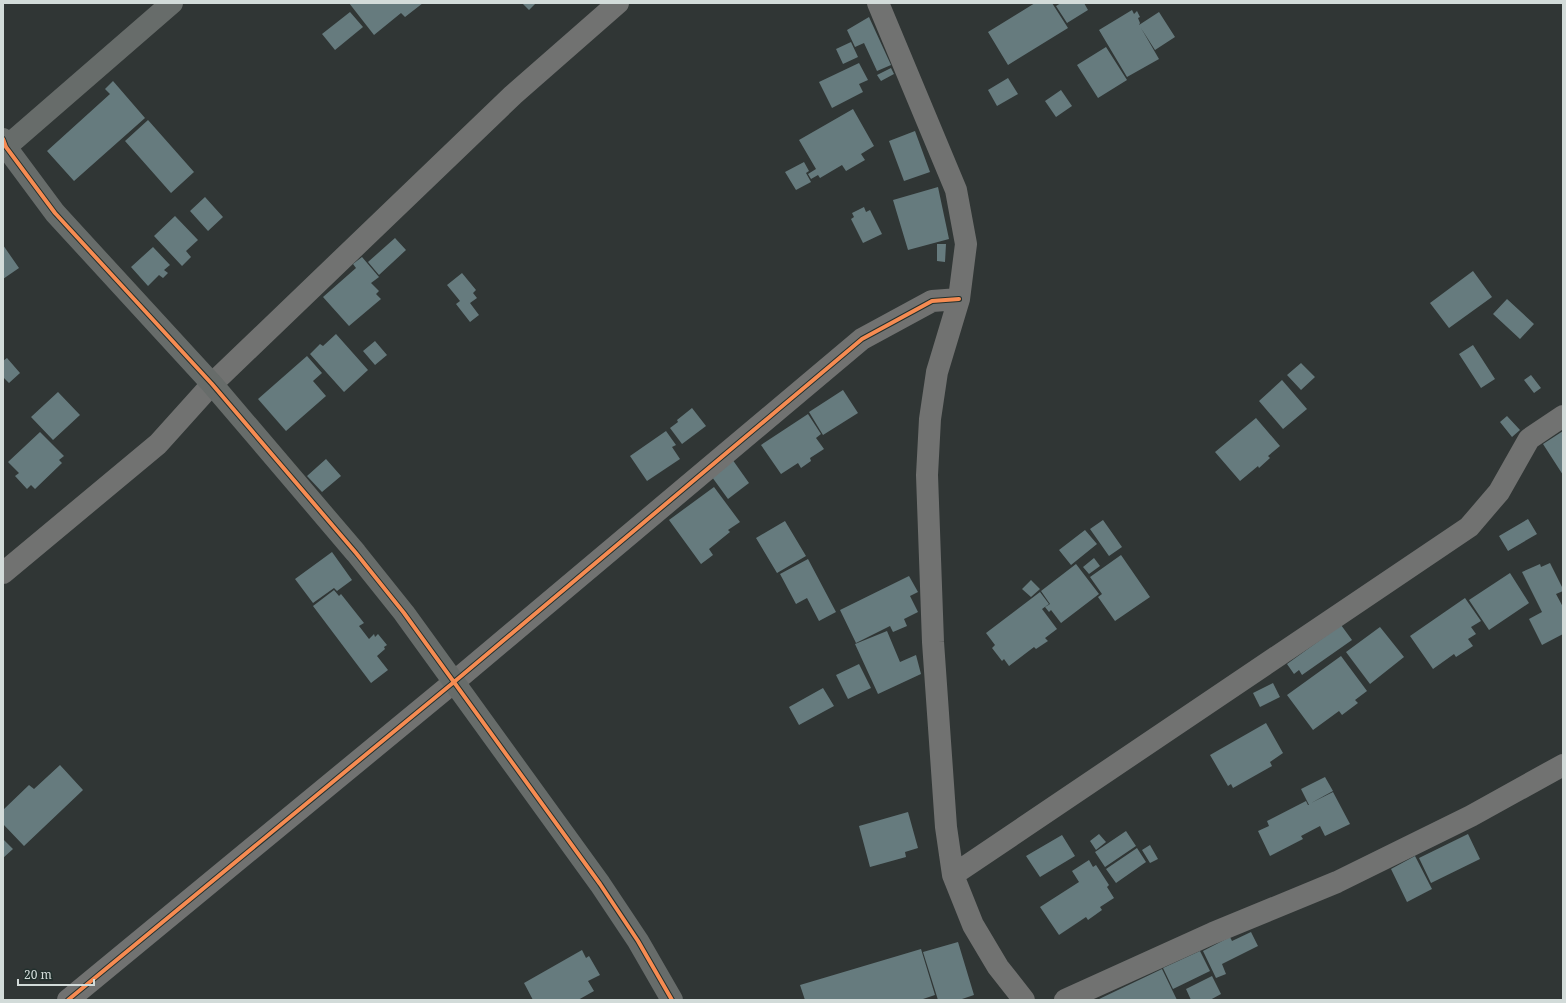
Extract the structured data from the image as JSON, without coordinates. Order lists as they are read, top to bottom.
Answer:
{
  "scale_bar": "20 m"
}
